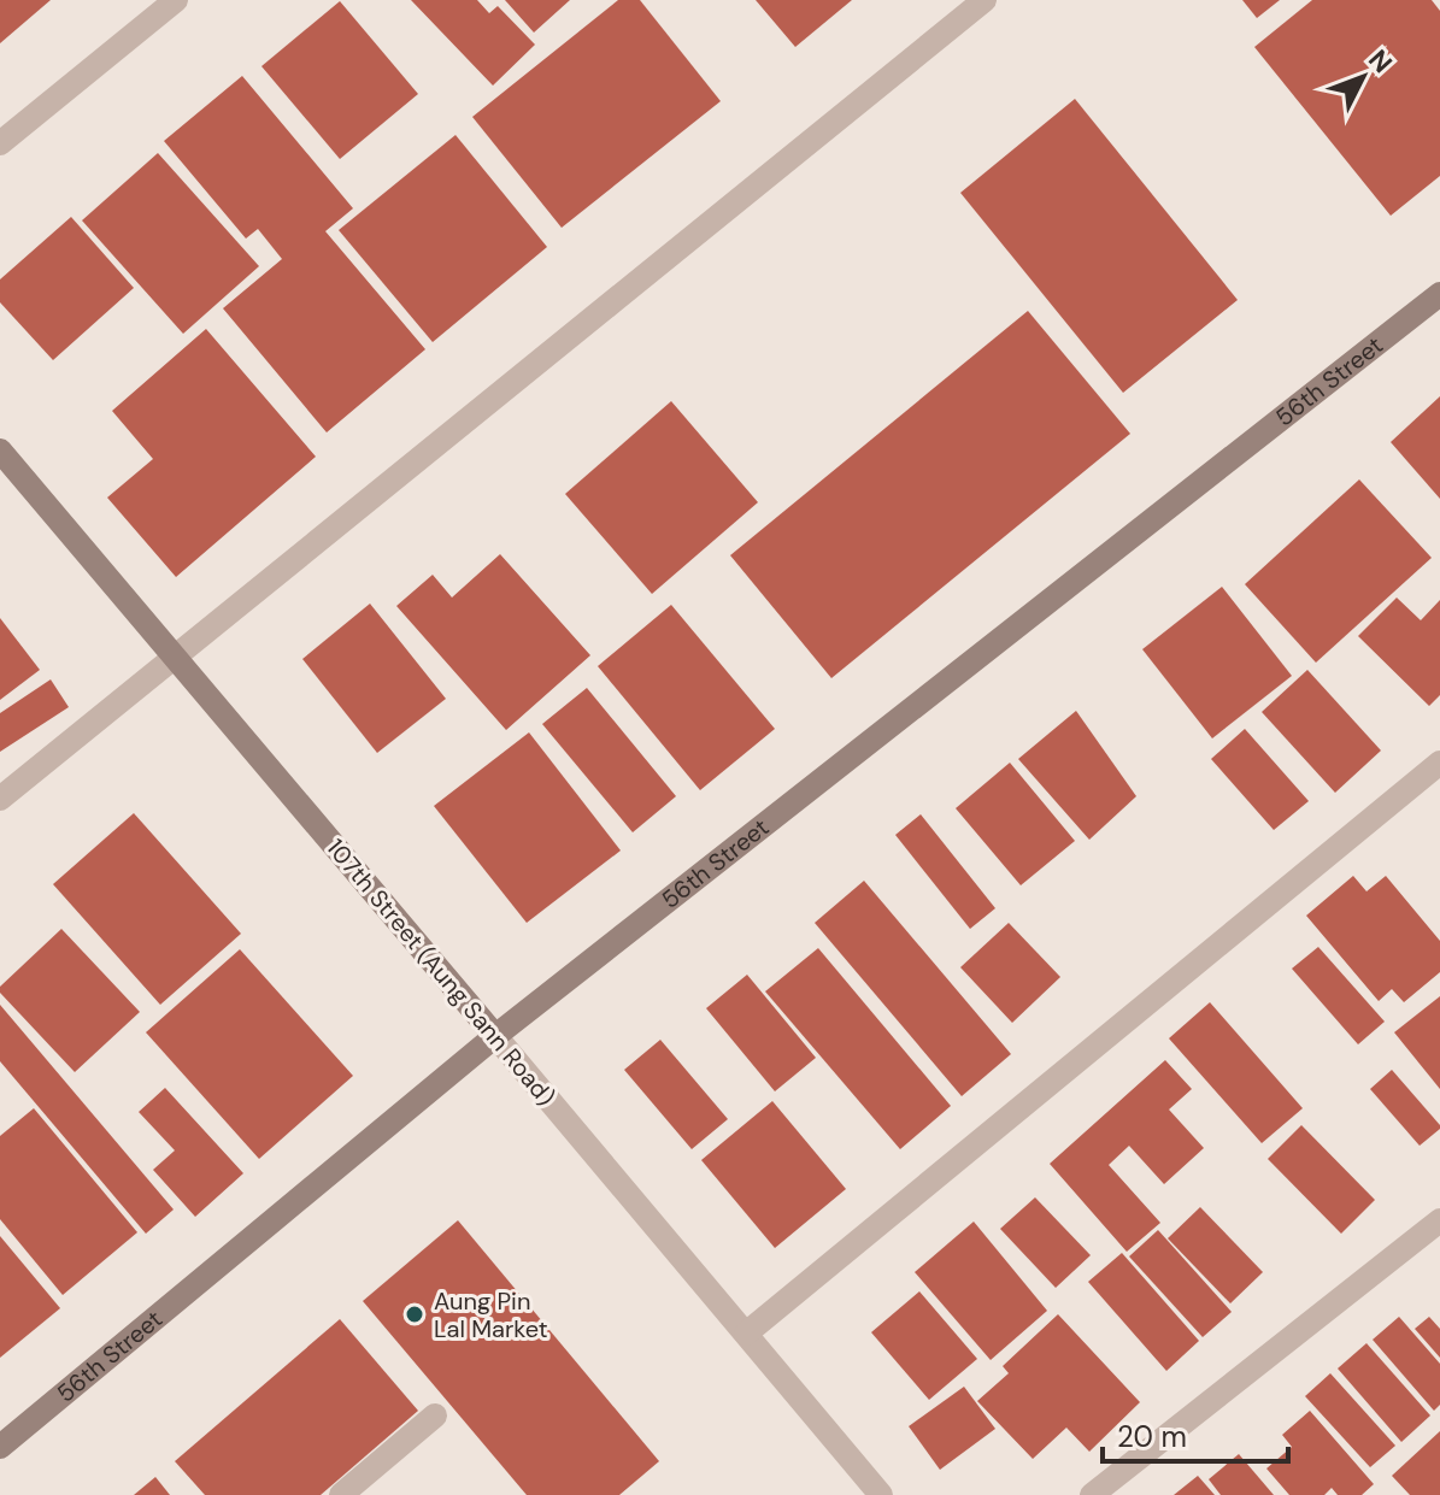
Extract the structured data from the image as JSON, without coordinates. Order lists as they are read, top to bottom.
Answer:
{
  "streets": {
    "street": ["56th Street", "107th Street (Aung Sann Road)"]
  },
  "crossings": [
    ["56th Street", "107th Street (Aung Sann Road)"]
  ],
  "places": ["Aung Pin Lal Market"],
  "scale_bar": "20 m",
  "north": "top right"
}
